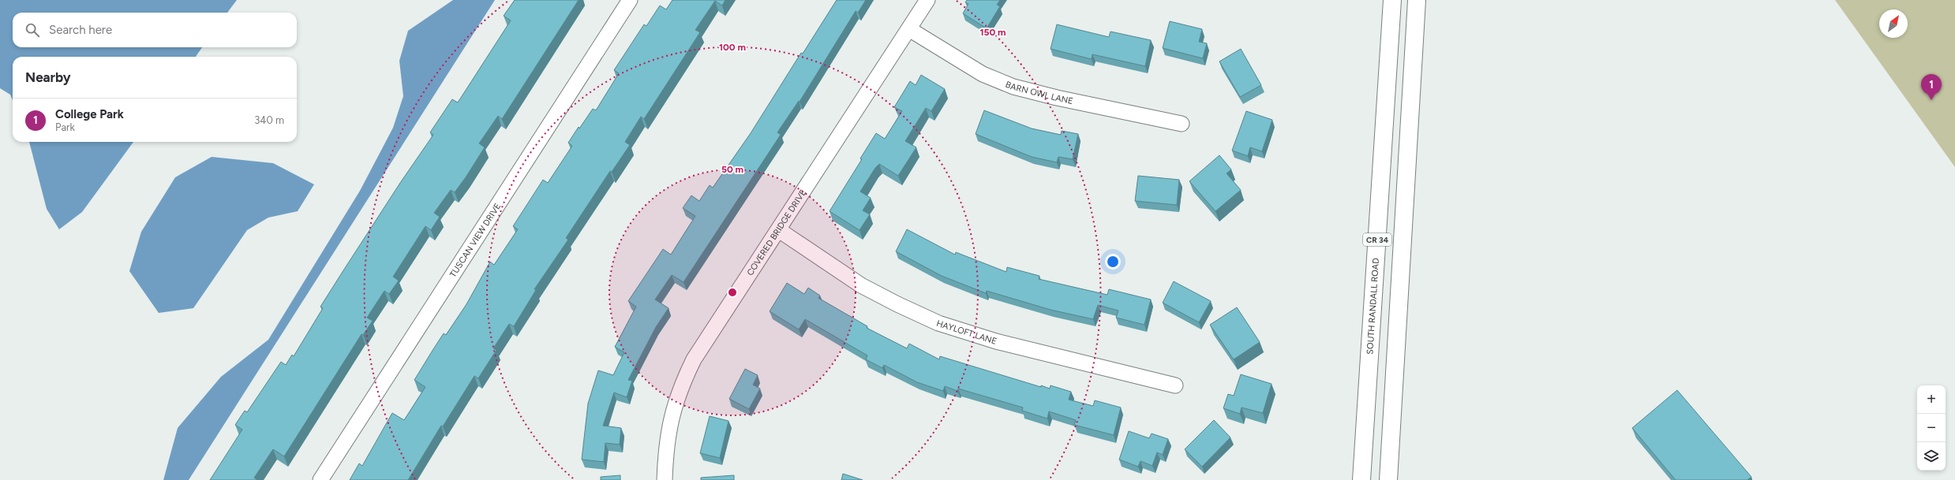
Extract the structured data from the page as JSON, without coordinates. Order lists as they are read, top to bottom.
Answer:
{
  "streets": {
    "main road": ["CR 34", "SOUTH RANDALL ROAD"],
    "street": [
      "BARN OWL LANE",
      "COVERED BRIDGE DRIVE",
      "TUSCAN VIEW DRIVE",
      "HAYLOFT LANE"
    ]
  },
  "crossings": [
    ["BARN OWL LANE", "COVERED BRIDGE DRIVE"],
    ["COVERED BRIDGE DRIVE", "HAYLOFT LANE"]
  ],
  "north": "top right",
  "page": {
    "search": "Search here",
    "heading": "Nearby",
    "pins": "1",
    "list": [
      {
        "mark": "1",
        "name": "College Park",
        "note": "Park",
        "value": "340 m"
      }
    ],
    "map_buttons": ["+", "−"]
  },
  "rings": ["150 m", "100 m", "50 m"]
}
